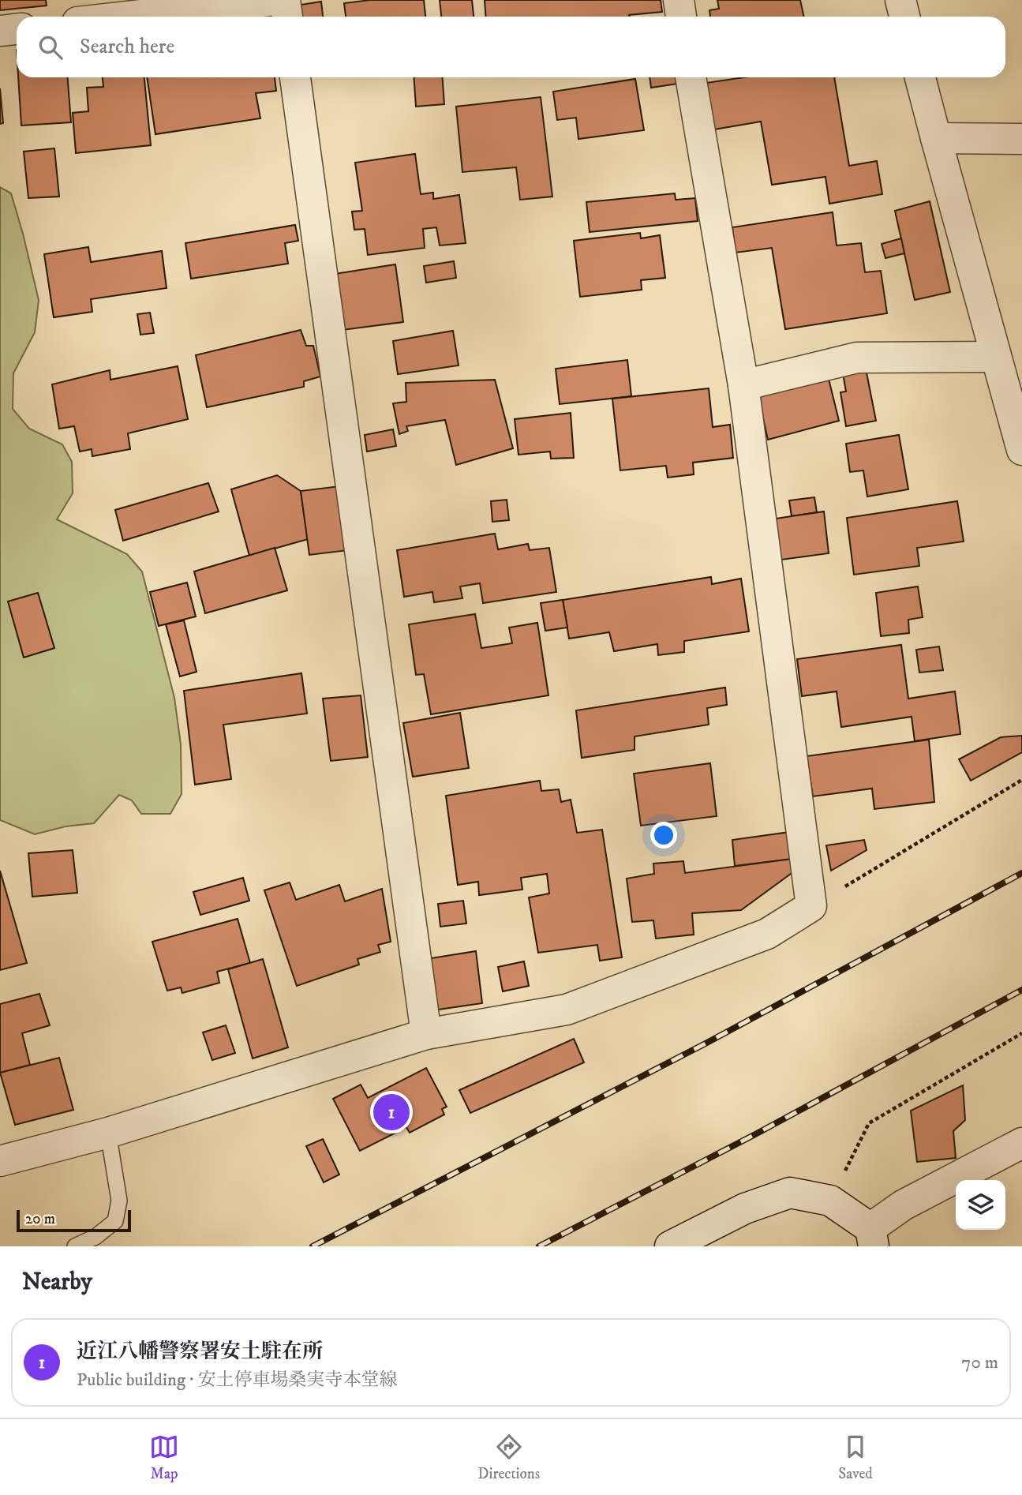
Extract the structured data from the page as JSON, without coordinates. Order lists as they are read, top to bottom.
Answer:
{
  "scale_bar": "20 m",
  "page": {
    "search": "Search here",
    "pins": "1",
    "scale": "20 m",
    "heading": "Nearby",
    "list": [
      {
        "mark": "1",
        "name": "近江八幡警察署安土駐在所",
        "note": "Public building · 安土停車場桑実寺本堂線",
        "value": "70 m"
      }
    ],
    "nav": ["Map", "Directions", "Saved"]
  }
}
